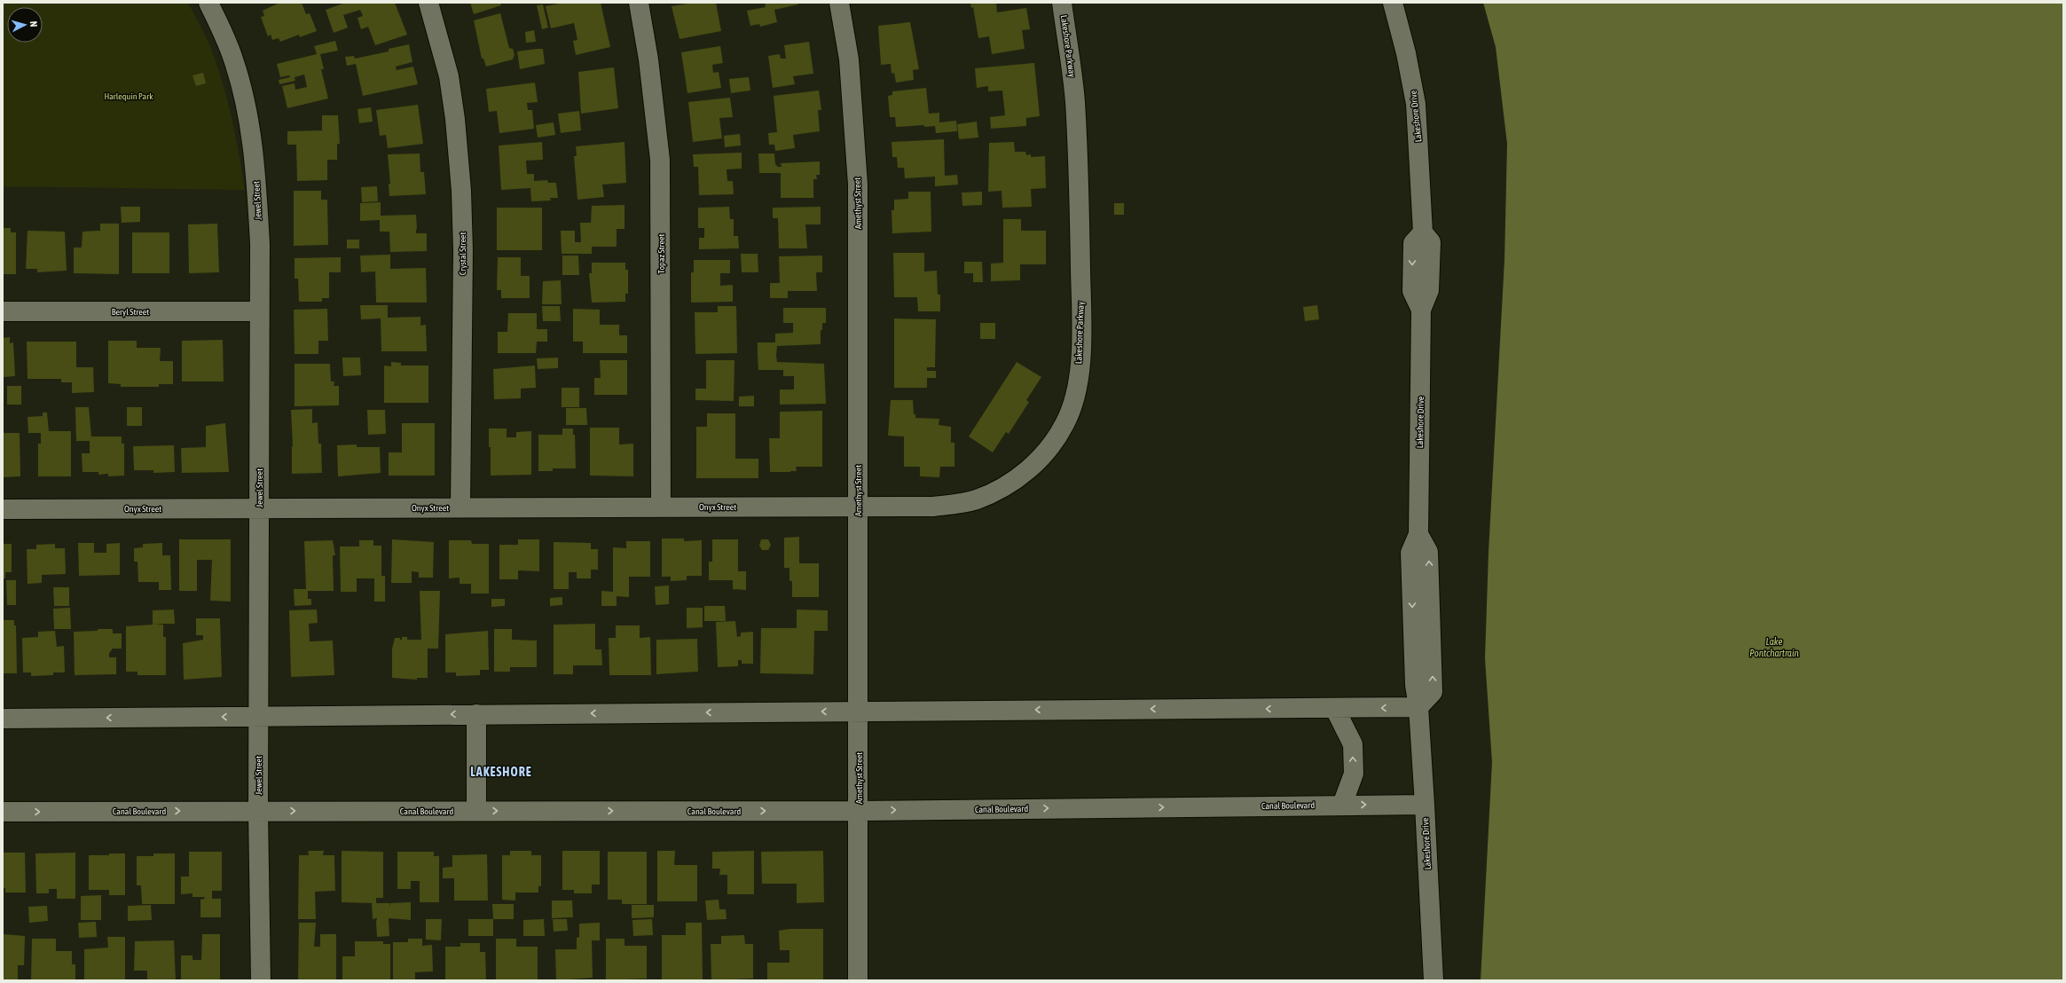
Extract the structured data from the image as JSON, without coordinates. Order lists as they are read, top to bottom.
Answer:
{
  "streets": {
    "street": [
      "Lakeshore Parkway",
      "Lakeshore Drive",
      "Jewel Street",
      "Amethyst Street",
      "Crystal Street",
      "Topaz Street",
      "Beryl Street",
      "Onyx Street",
      "Canal Boulevard"
    ]
  },
  "crossings": [
    ["Lakeshore Parkway", "Amethyst Street"],
    ["Lakeshore Parkway", "Onyx Street"],
    ["Lakeshore Drive", "Canal Boulevard"],
    ["Jewel Street", "Beryl Street"],
    ["Jewel Street", "Onyx Street"],
    ["Jewel Street", "Canal Boulevard"],
    ["Amethyst Street", "Onyx Street"],
    ["Amethyst Street", "Canal Boulevard"],
    ["Crystal Street", "Onyx Street"],
    ["Topaz Street", "Onyx Street"]
  ],
  "districts": ["LAKESHORE"],
  "water": ["Lake Pontchartrain"],
  "parks": ["Harlequin Park"],
  "north": "right"
}
